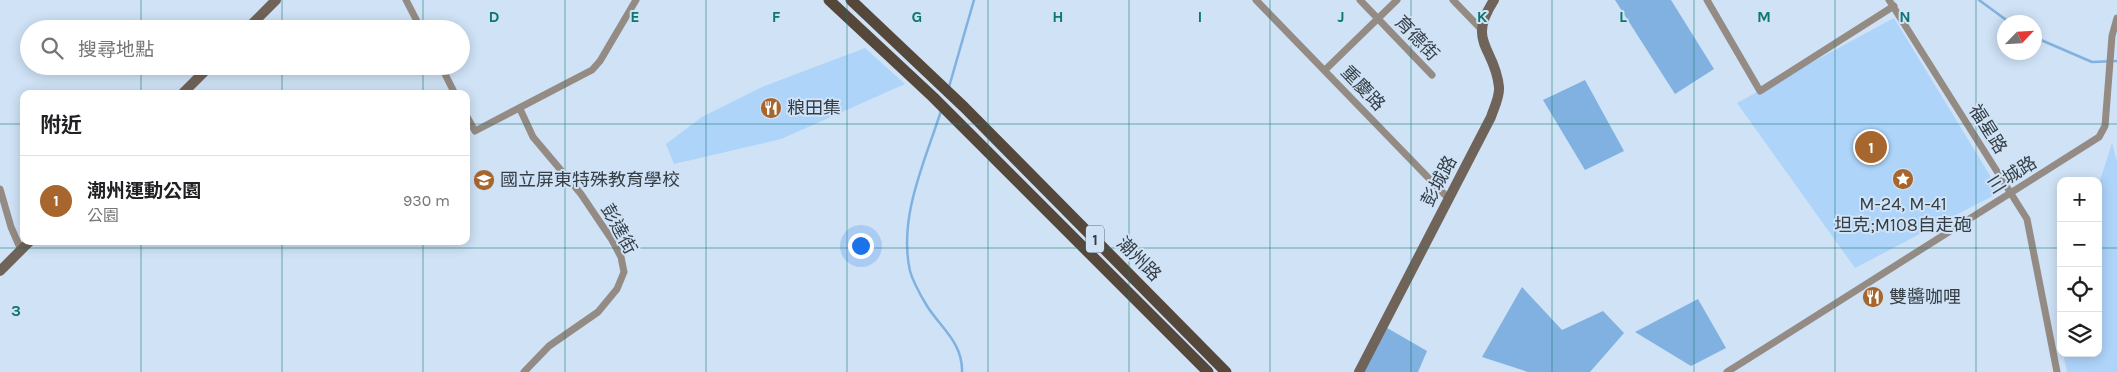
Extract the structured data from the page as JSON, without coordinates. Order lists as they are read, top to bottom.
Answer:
{
  "streets": {
    "main road": ["1", "潮州路"],
    "street": [
      "育德街",
      "重慶路",
      "福星路",
      "三城路",
      "彭城路",
      "彭達街"
    ]
  },
  "crossings": [
    ["重慶路", "彭城路"],
    ["福星路", "三城路"]
  ],
  "places": {
    "restaurant": ["粮田集", "雙醬咖哩"],
    "place": ["M-24, M-41 坦克;M108自走砲"],
    "school or university": ["國立屏東特殊教育學校"]
  },
  "north": "top right",
  "page": {
    "search": "搜尋地點",
    "heading": "附近",
    "pins": "1",
    "list": [
      {
        "mark": "1",
        "name": "潮州運動公園",
        "note": "公園",
        "value": "930 m"
      }
    ],
    "map_buttons": ["+", "−"]
  },
  "grid": {
    "columns": [
      "D",
      "E",
      "F",
      "G",
      "H",
      "I",
      "J",
      "K",
      "L",
      "M",
      "N"
    ],
    "rows": ["3"]
  }
}
